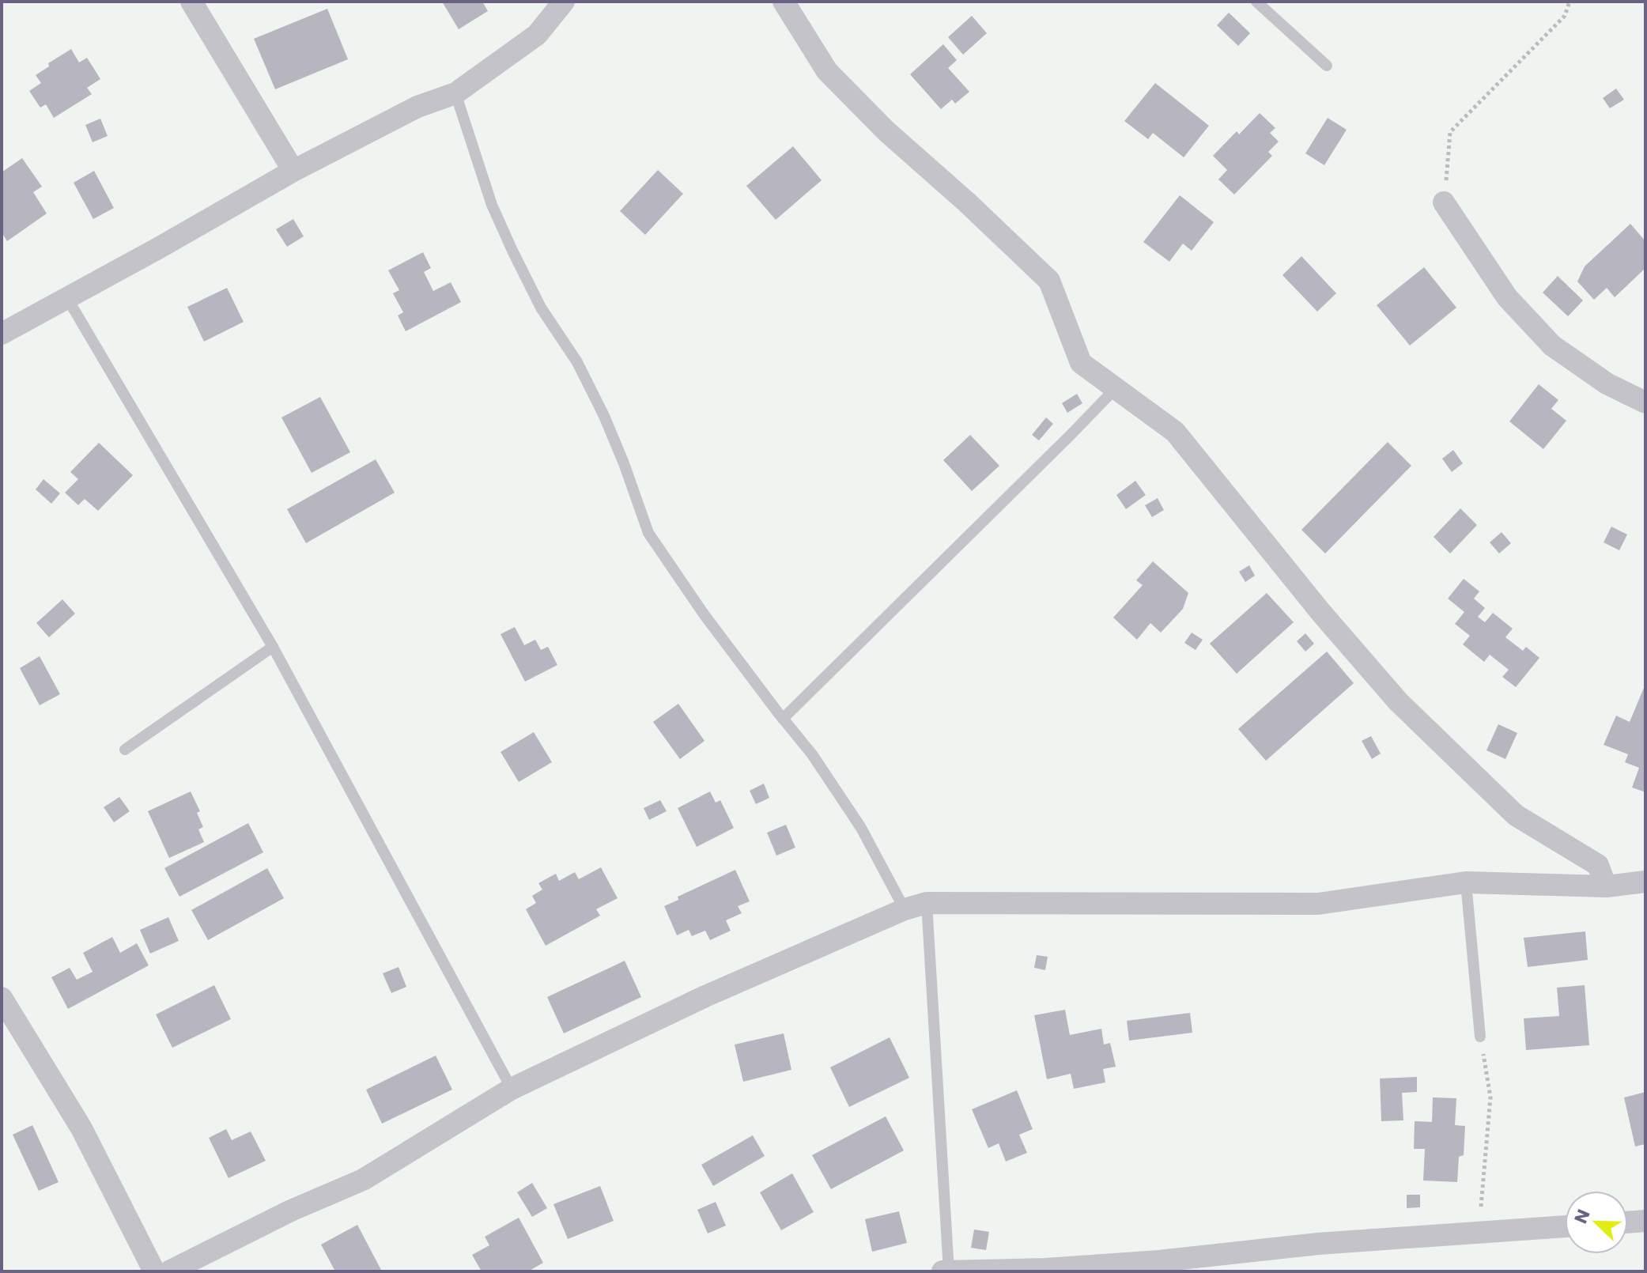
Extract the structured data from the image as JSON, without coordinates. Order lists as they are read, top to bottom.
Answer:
{
  "north": "top left"
}
